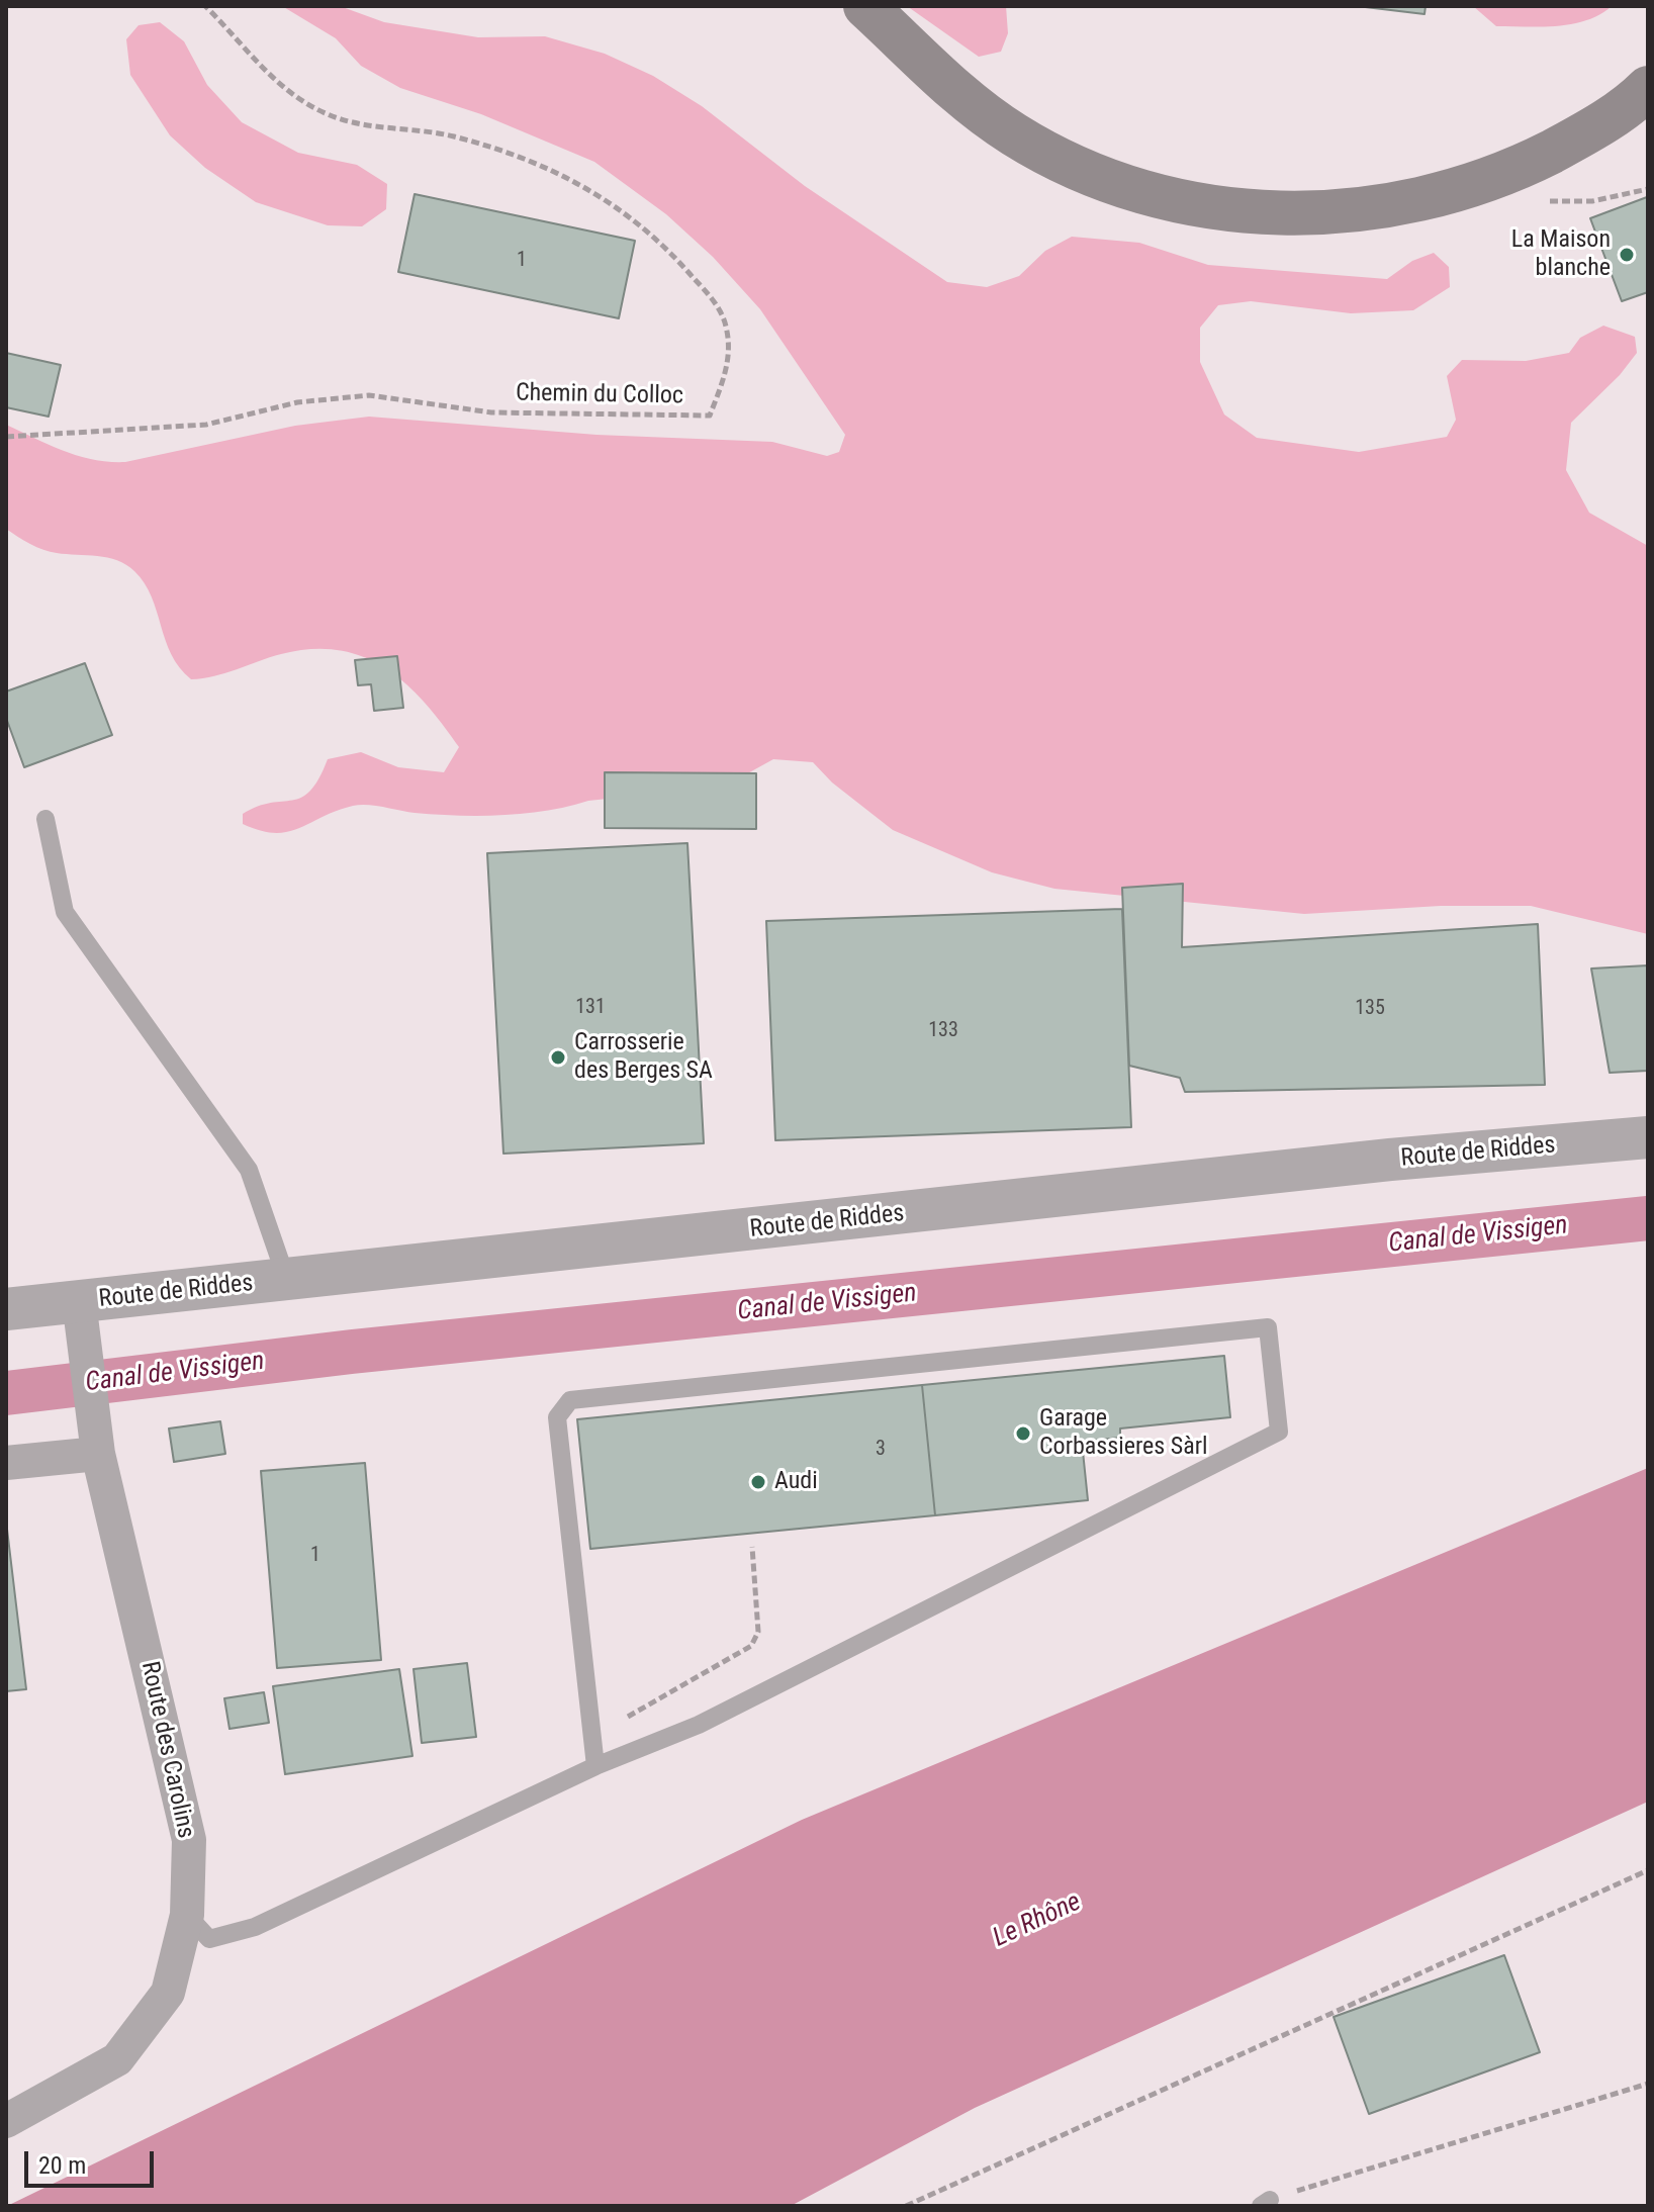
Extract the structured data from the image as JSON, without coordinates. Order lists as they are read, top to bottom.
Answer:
{
  "streets": {
    "street": ["Route de Riddes", "Route des Carolins"],
    "path": ["Chemin du Colloc"]
  },
  "crossings": [
    ["Route de Riddes", "Route des Carolins"]
  ],
  "water": ["Canal de Vissigen", "Le Rhône"],
  "places": [
    "La Maison blanche",
    "Carrosserie des Berges SA",
    "Garage Corbassieres Sàrl",
    "Audi"
  ],
  "house_numbers": [
    "1",
    "131",
    "135",
    "133",
    "3",
    "1"
  ],
  "scale_bar": "20 m"
}
